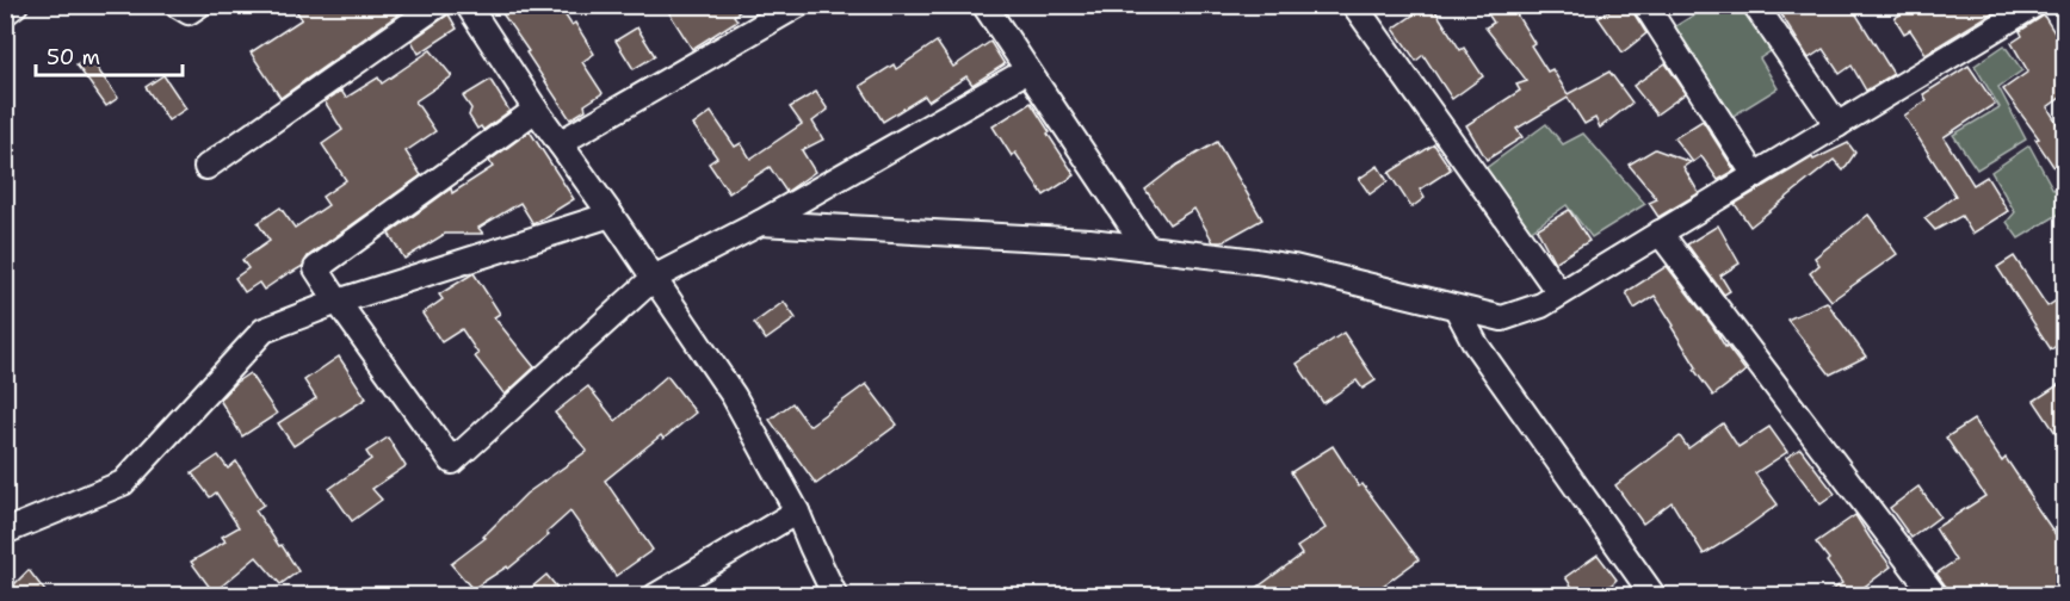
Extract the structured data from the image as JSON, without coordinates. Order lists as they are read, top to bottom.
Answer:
{
  "scale_bar": "50 m"
}
